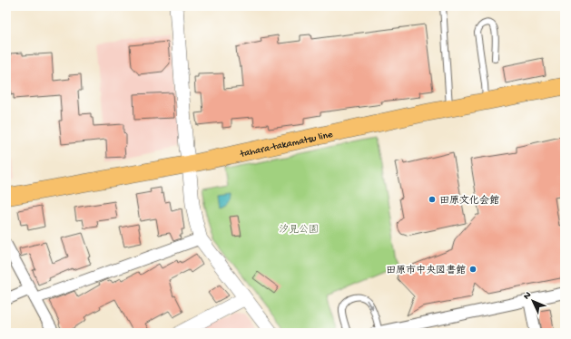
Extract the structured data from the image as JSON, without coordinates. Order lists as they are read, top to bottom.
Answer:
{
  "streets": {
    "main road": ["tahara-takamatsu line"]
  },
  "parks": ["汐見公園"],
  "places": ["田原文化会館", "田原市中央図書館"],
  "north": "top left"
}
